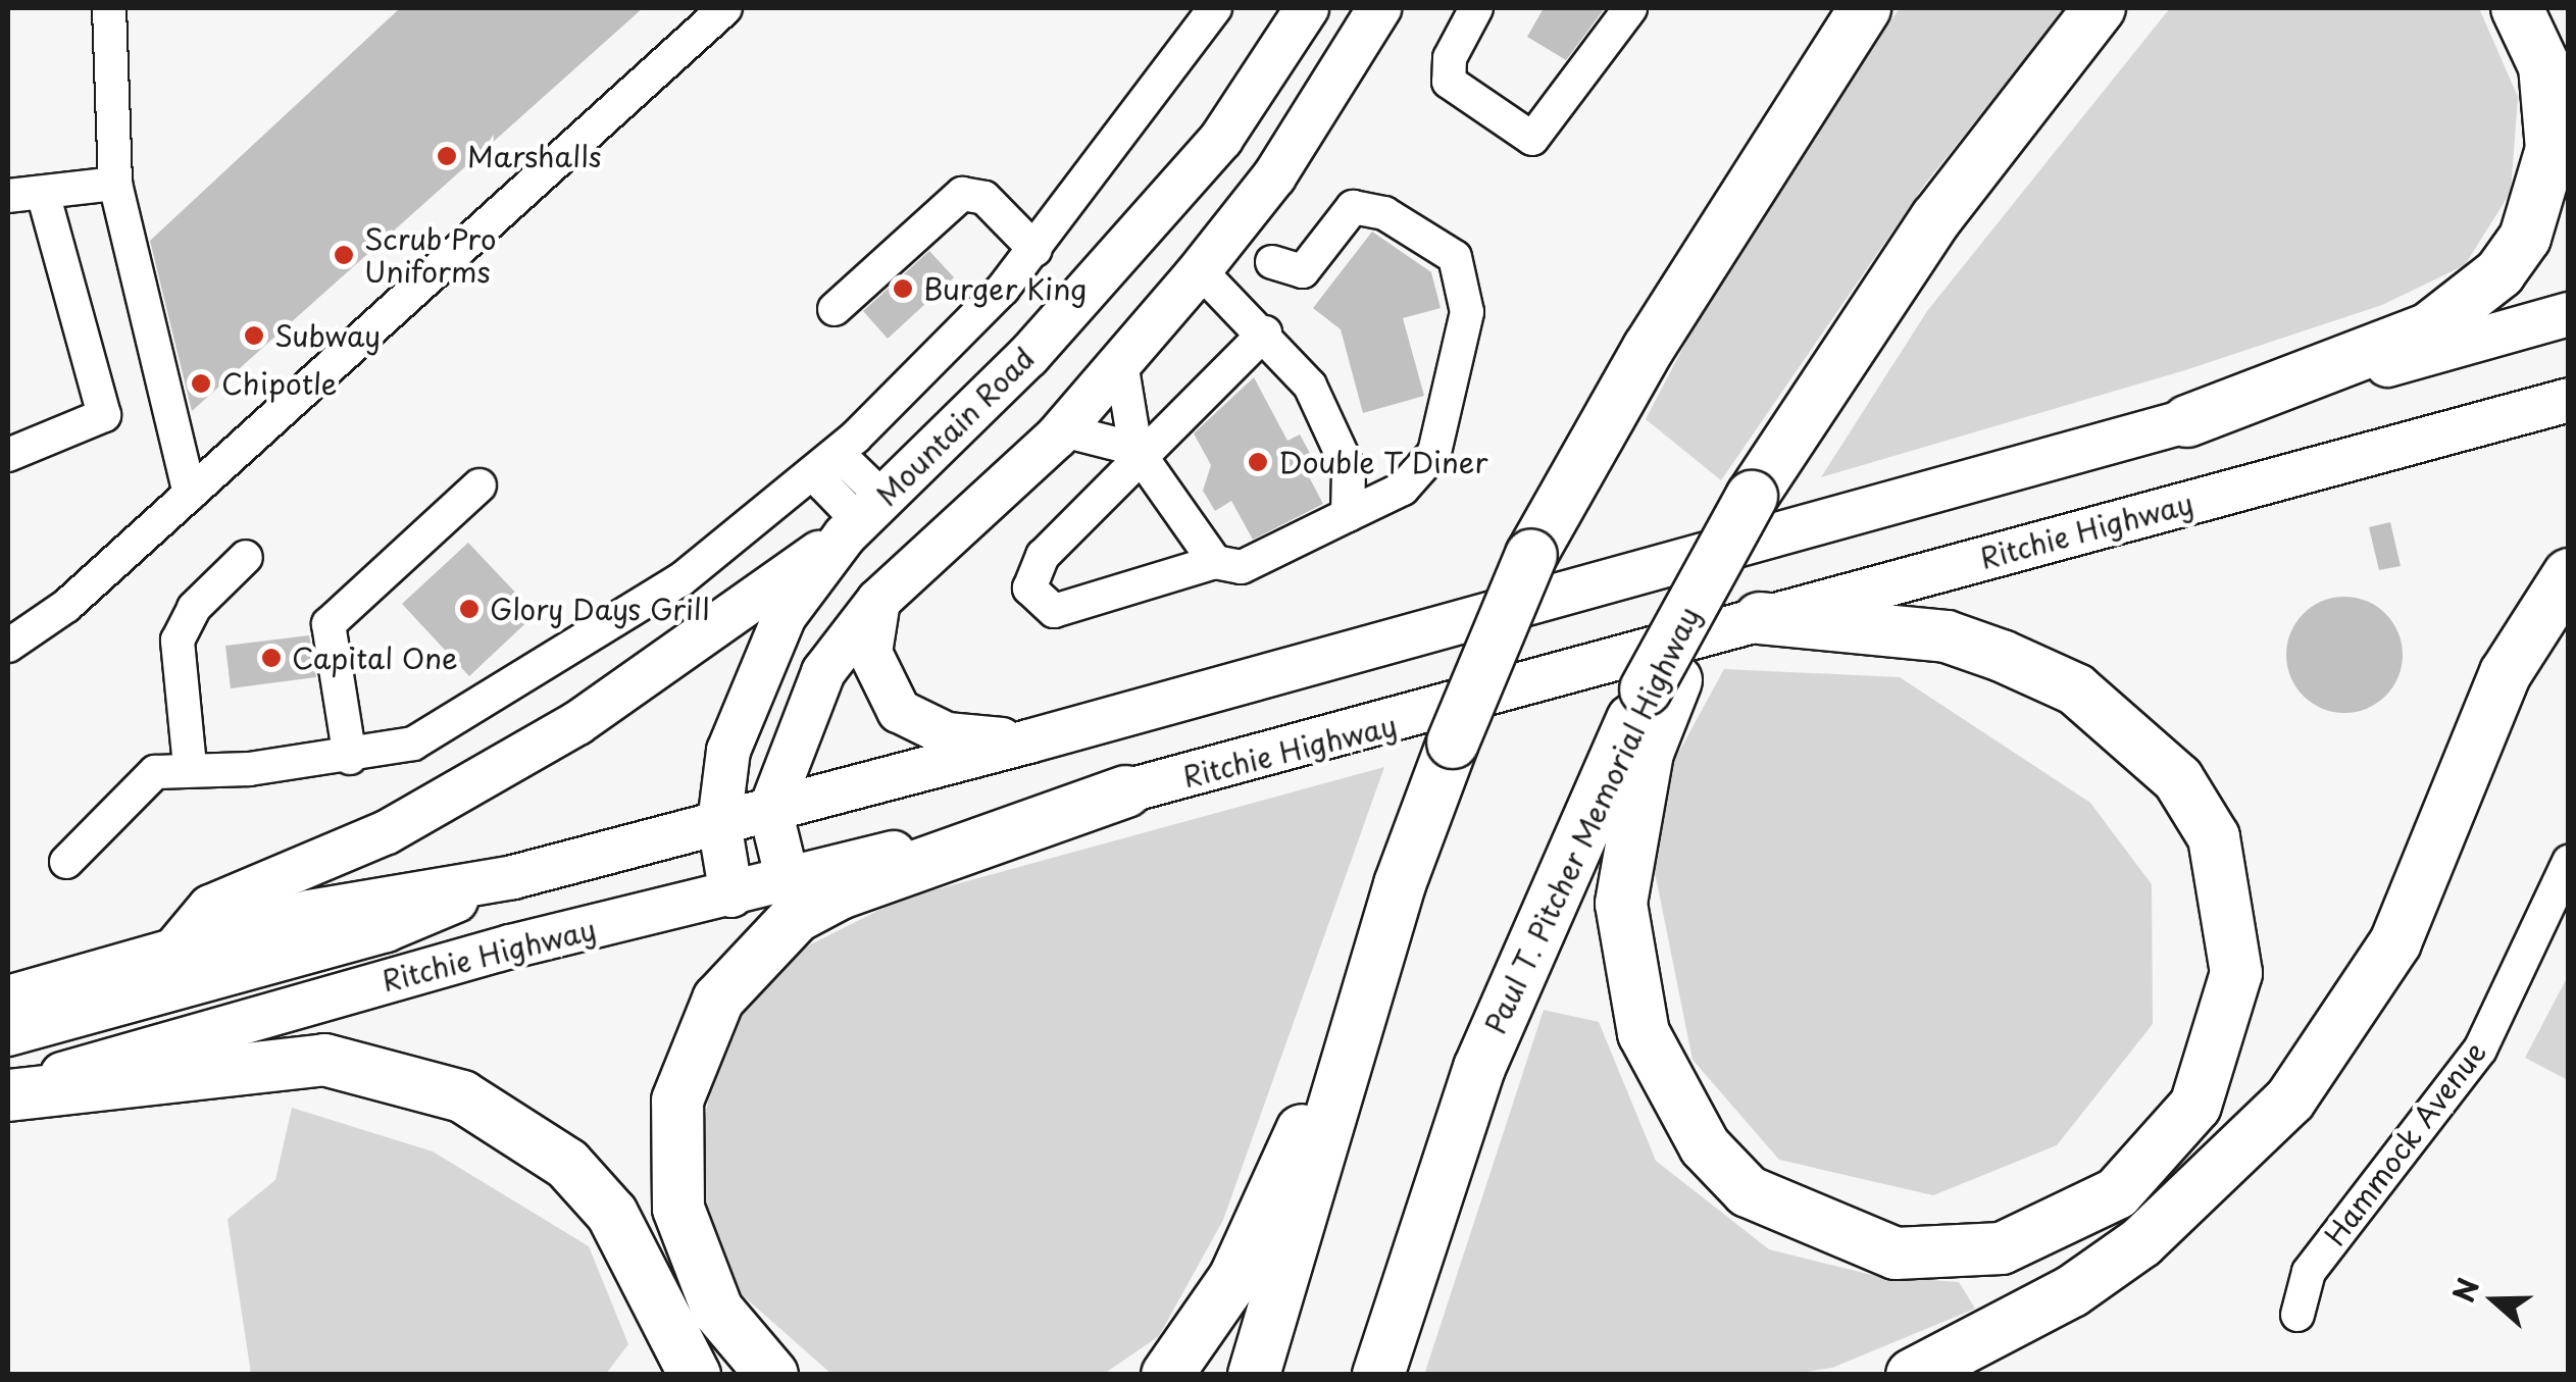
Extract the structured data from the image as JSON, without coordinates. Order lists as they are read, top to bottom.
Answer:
{
  "streets": {
    "highway": ["Paul T. Pitcher Memorial Highway"],
    "main road": ["Mountain Road", "Ritchie Highway"],
    "street": ["Hammock Avenue"]
  },
  "crossings": [
    ["Mountain Road", "Ritchie Highway"]
  ],
  "places": [
    "Marshalls",
    "Scrub Pro Uniforms",
    "Burger King",
    "Subway",
    "Chipotle",
    "Double T Diner",
    "Glory Days Grill",
    "Capital One"
  ],
  "north": "left"
}
